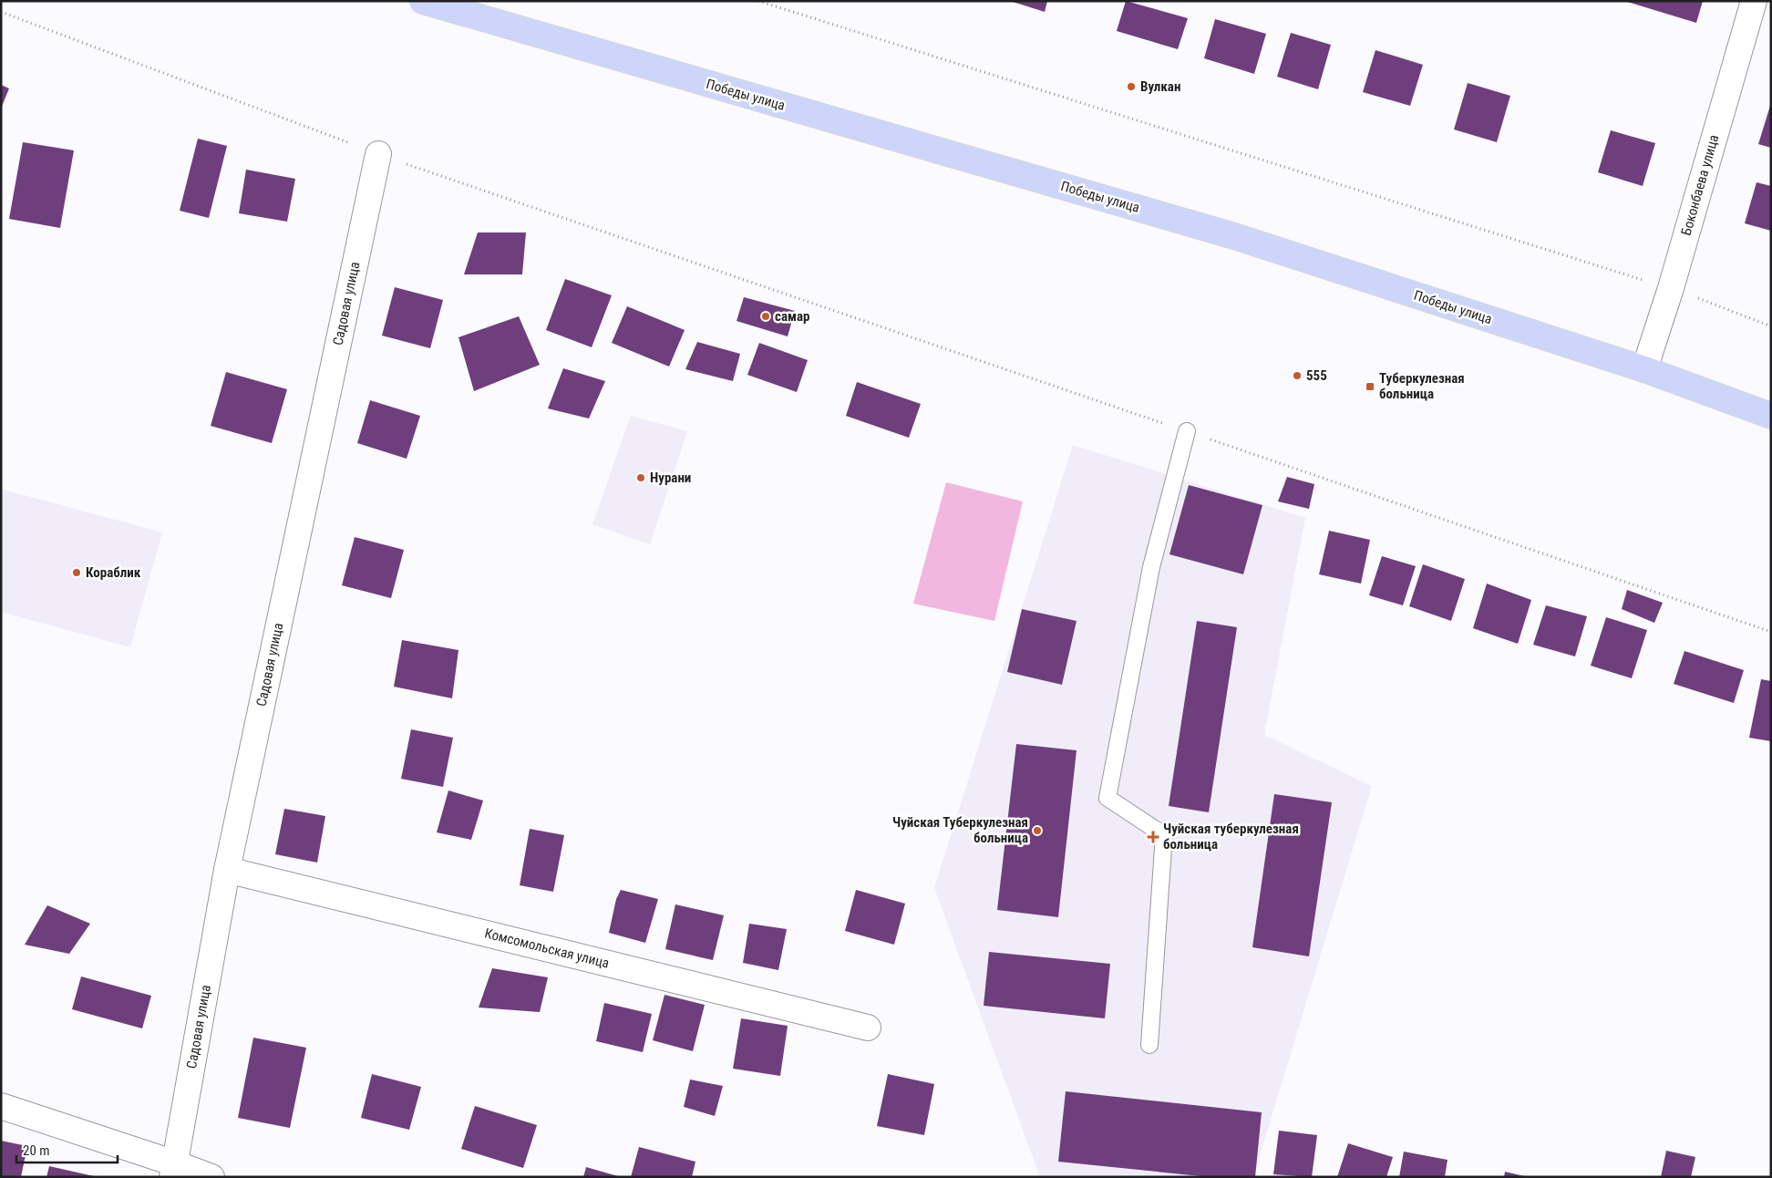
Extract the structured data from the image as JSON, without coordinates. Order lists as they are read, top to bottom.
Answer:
{
  "streets": {
    "main road": ["Победы улица"],
    "street": ["Боконбаева улица", "Садовая улица", "Комсомольская улица"]
  },
  "crossings": [
    ["Победы улица", "Боконбаева улица"],
    ["Садовая улица", "Комсомольская улица"]
  ],
  "places": {
    "other": [
      "Вулкан",
      "самар",
      "555",
      "Нурани",
      "Кораблик",
      "Чуйская Туберкулезная больница"
    ],
    "transit": ["Туберкулезная больница"],
    "health": ["Чуйская туберкулезная больница"]
  },
  "scale_bar": "20 m"
}
